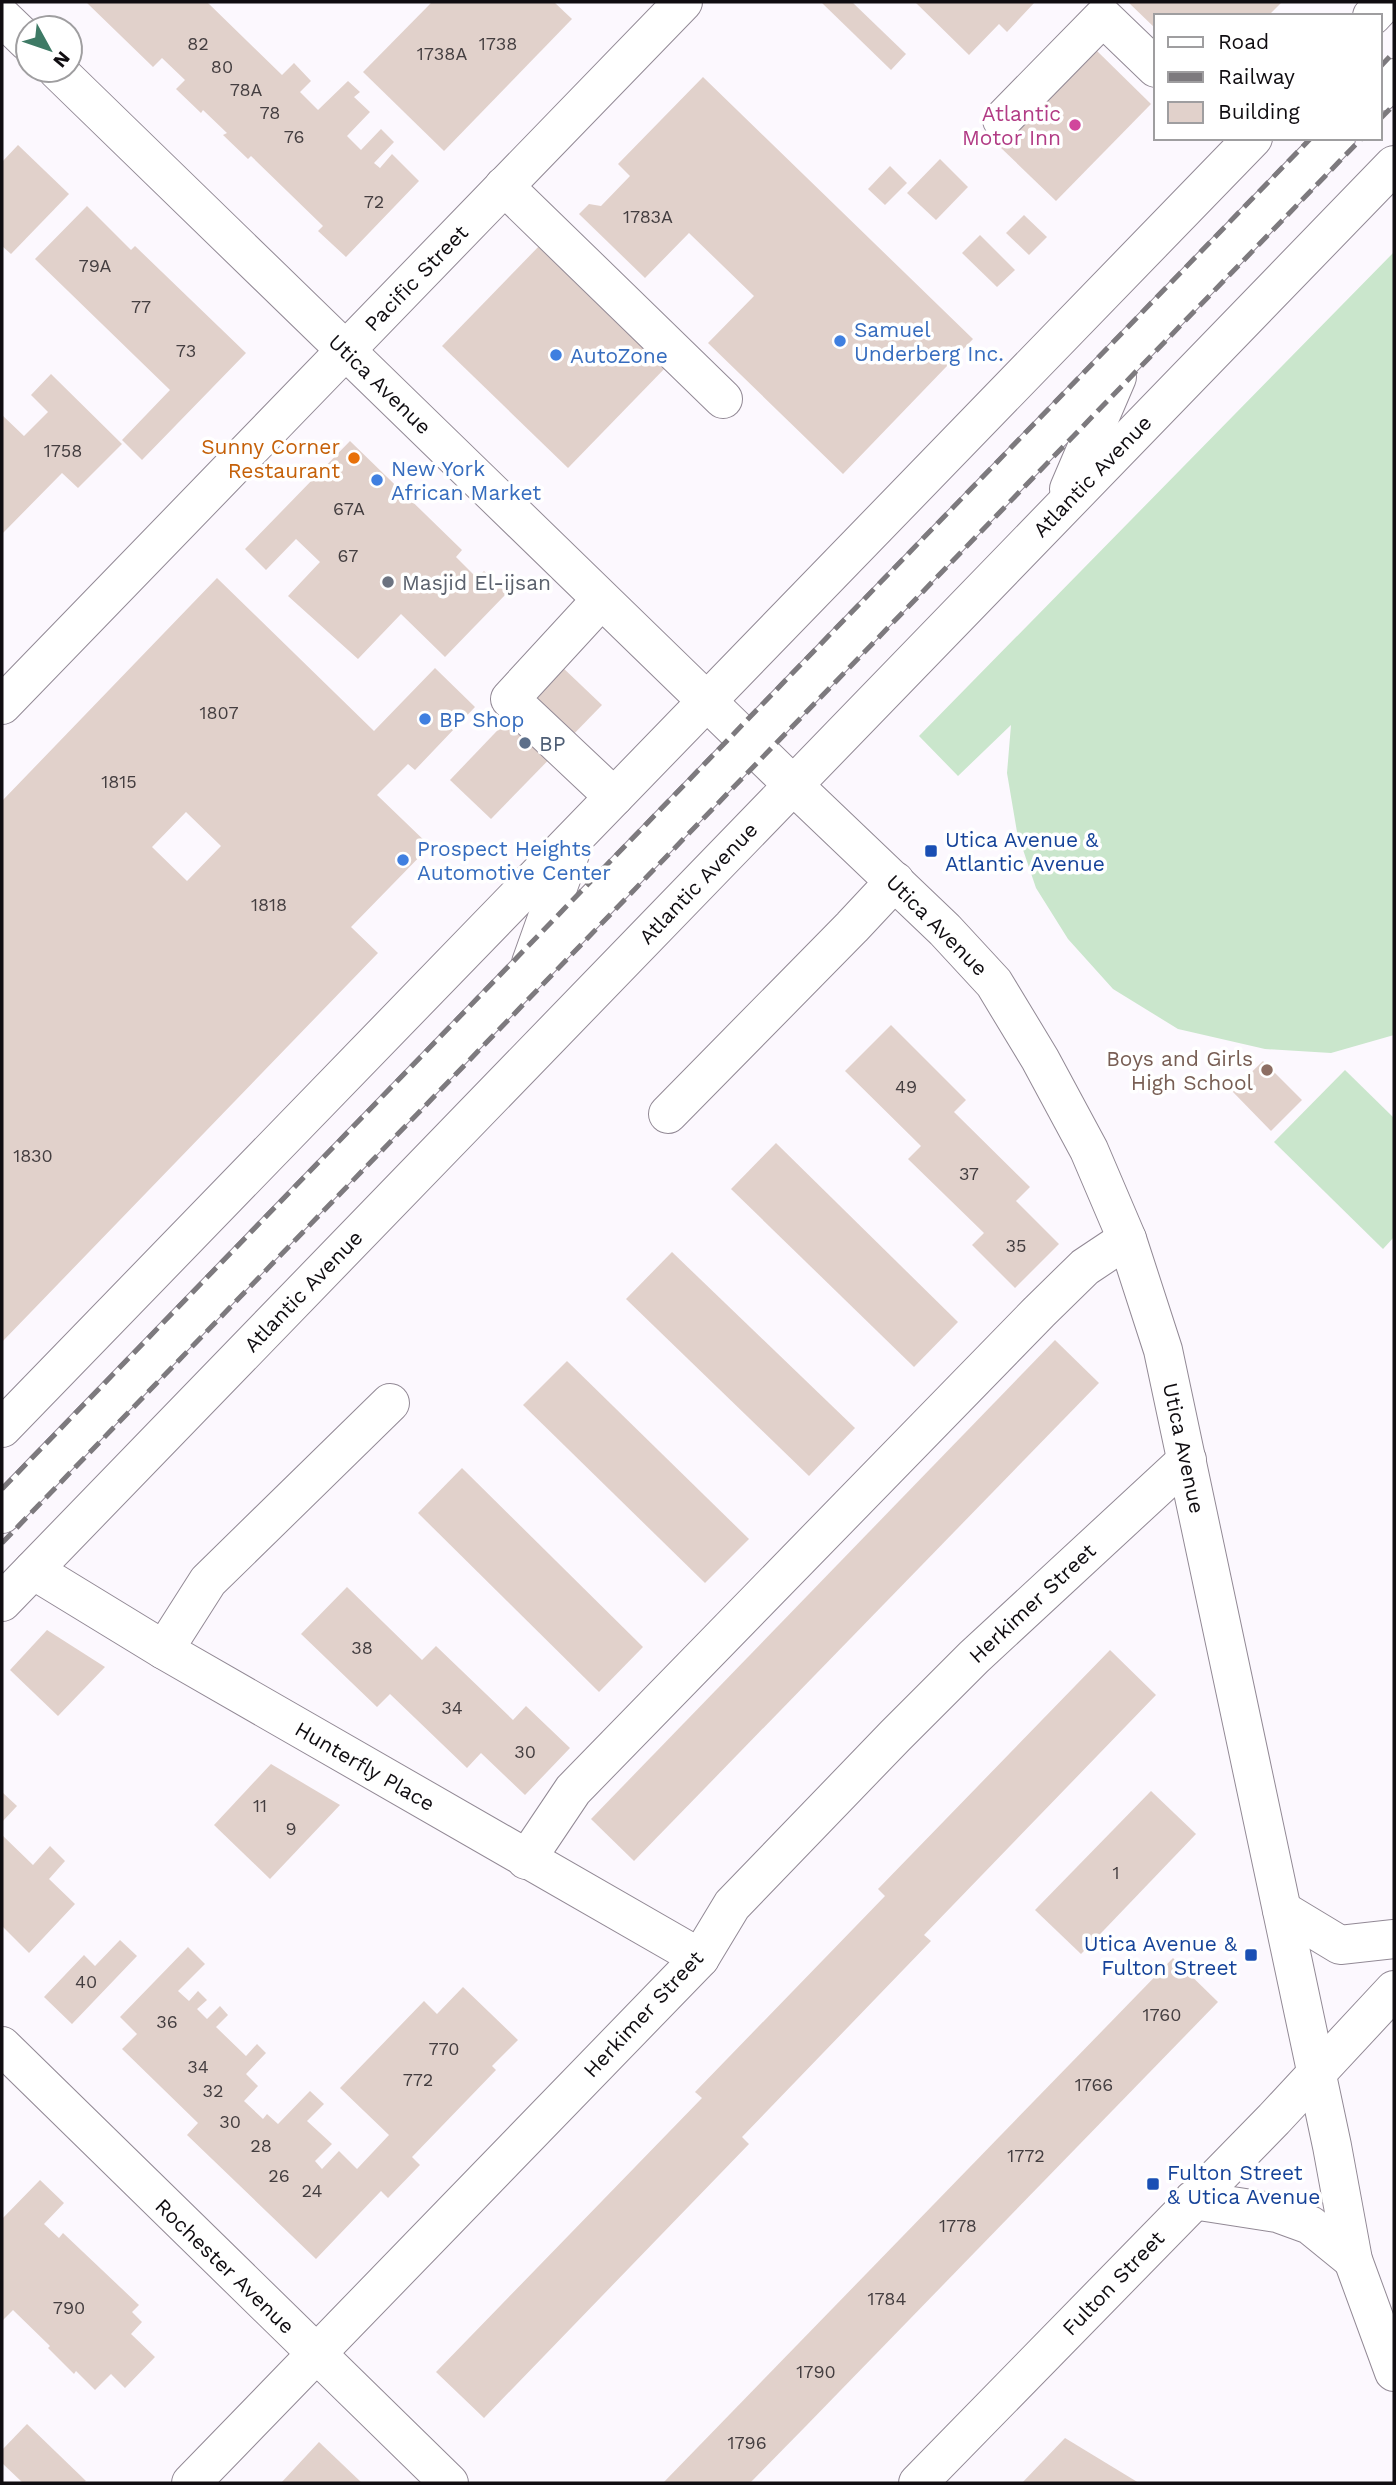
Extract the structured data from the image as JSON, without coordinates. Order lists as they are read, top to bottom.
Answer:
{
  "streets": {
    "main road": [
      "Pacific Street",
      "Utica Avenue",
      "Atlantic Avenue",
      "Herkimer Street",
      "Hunterfly Place",
      "Rochester Avenue",
      "Fulton Street"
    ]
  },
  "crossings": [
    ["Pacific Street", "Utica Avenue"],
    ["Utica Avenue", "Atlantic Avenue"],
    ["Utica Avenue", "Herkimer Street"],
    ["Utica Avenue", "Fulton Street"],
    ["Atlantic Avenue", "Hunterfly Place"],
    ["Herkimer Street", "Hunterfly Place"],
    ["Herkimer Street", "Rochester Avenue"]
  ],
  "places": {
    "other": [
      "Atlantic Motor Inn",
      "Samuel Underberg Inc.",
      "AutoZone",
      "Sunny Corner Restaurant",
      "New York African Market",
      "Masjid El-ijsan",
      "BP Shop",
      "BP",
      "Prospect Heights Automotive Center",
      "Boys and Girls High School"
    ],
    "transit": ["Utica Avenue & Atlantic Avenue", "Utica Avenue & Fulton Street", "Fulton Street & Utica Avenue"]
  },
  "house_numbers": [
    "82",
    "1738",
    "1738A",
    "80",
    "78A",
    "78",
    "76",
    "72",
    "1783A",
    "79A",
    "77",
    "73",
    "1758",
    "67A",
    "67",
    "1807",
    "1815",
    "1818",
    "49",
    "1830",
    "37",
    "35",
    "38",
    "34",
    "30",
    "11",
    "9",
    "1",
    "40",
    "1760",
    "36",
    "770",
    "34",
    "772",
    "1766",
    "32",
    "30",
    "28",
    "1772",
    "26",
    "24",
    "1778",
    "1784",
    "790",
    "1790",
    "1796"
  ],
  "legend": ["Road", "Railway", "Building"],
  "north": "bottom right"
}
